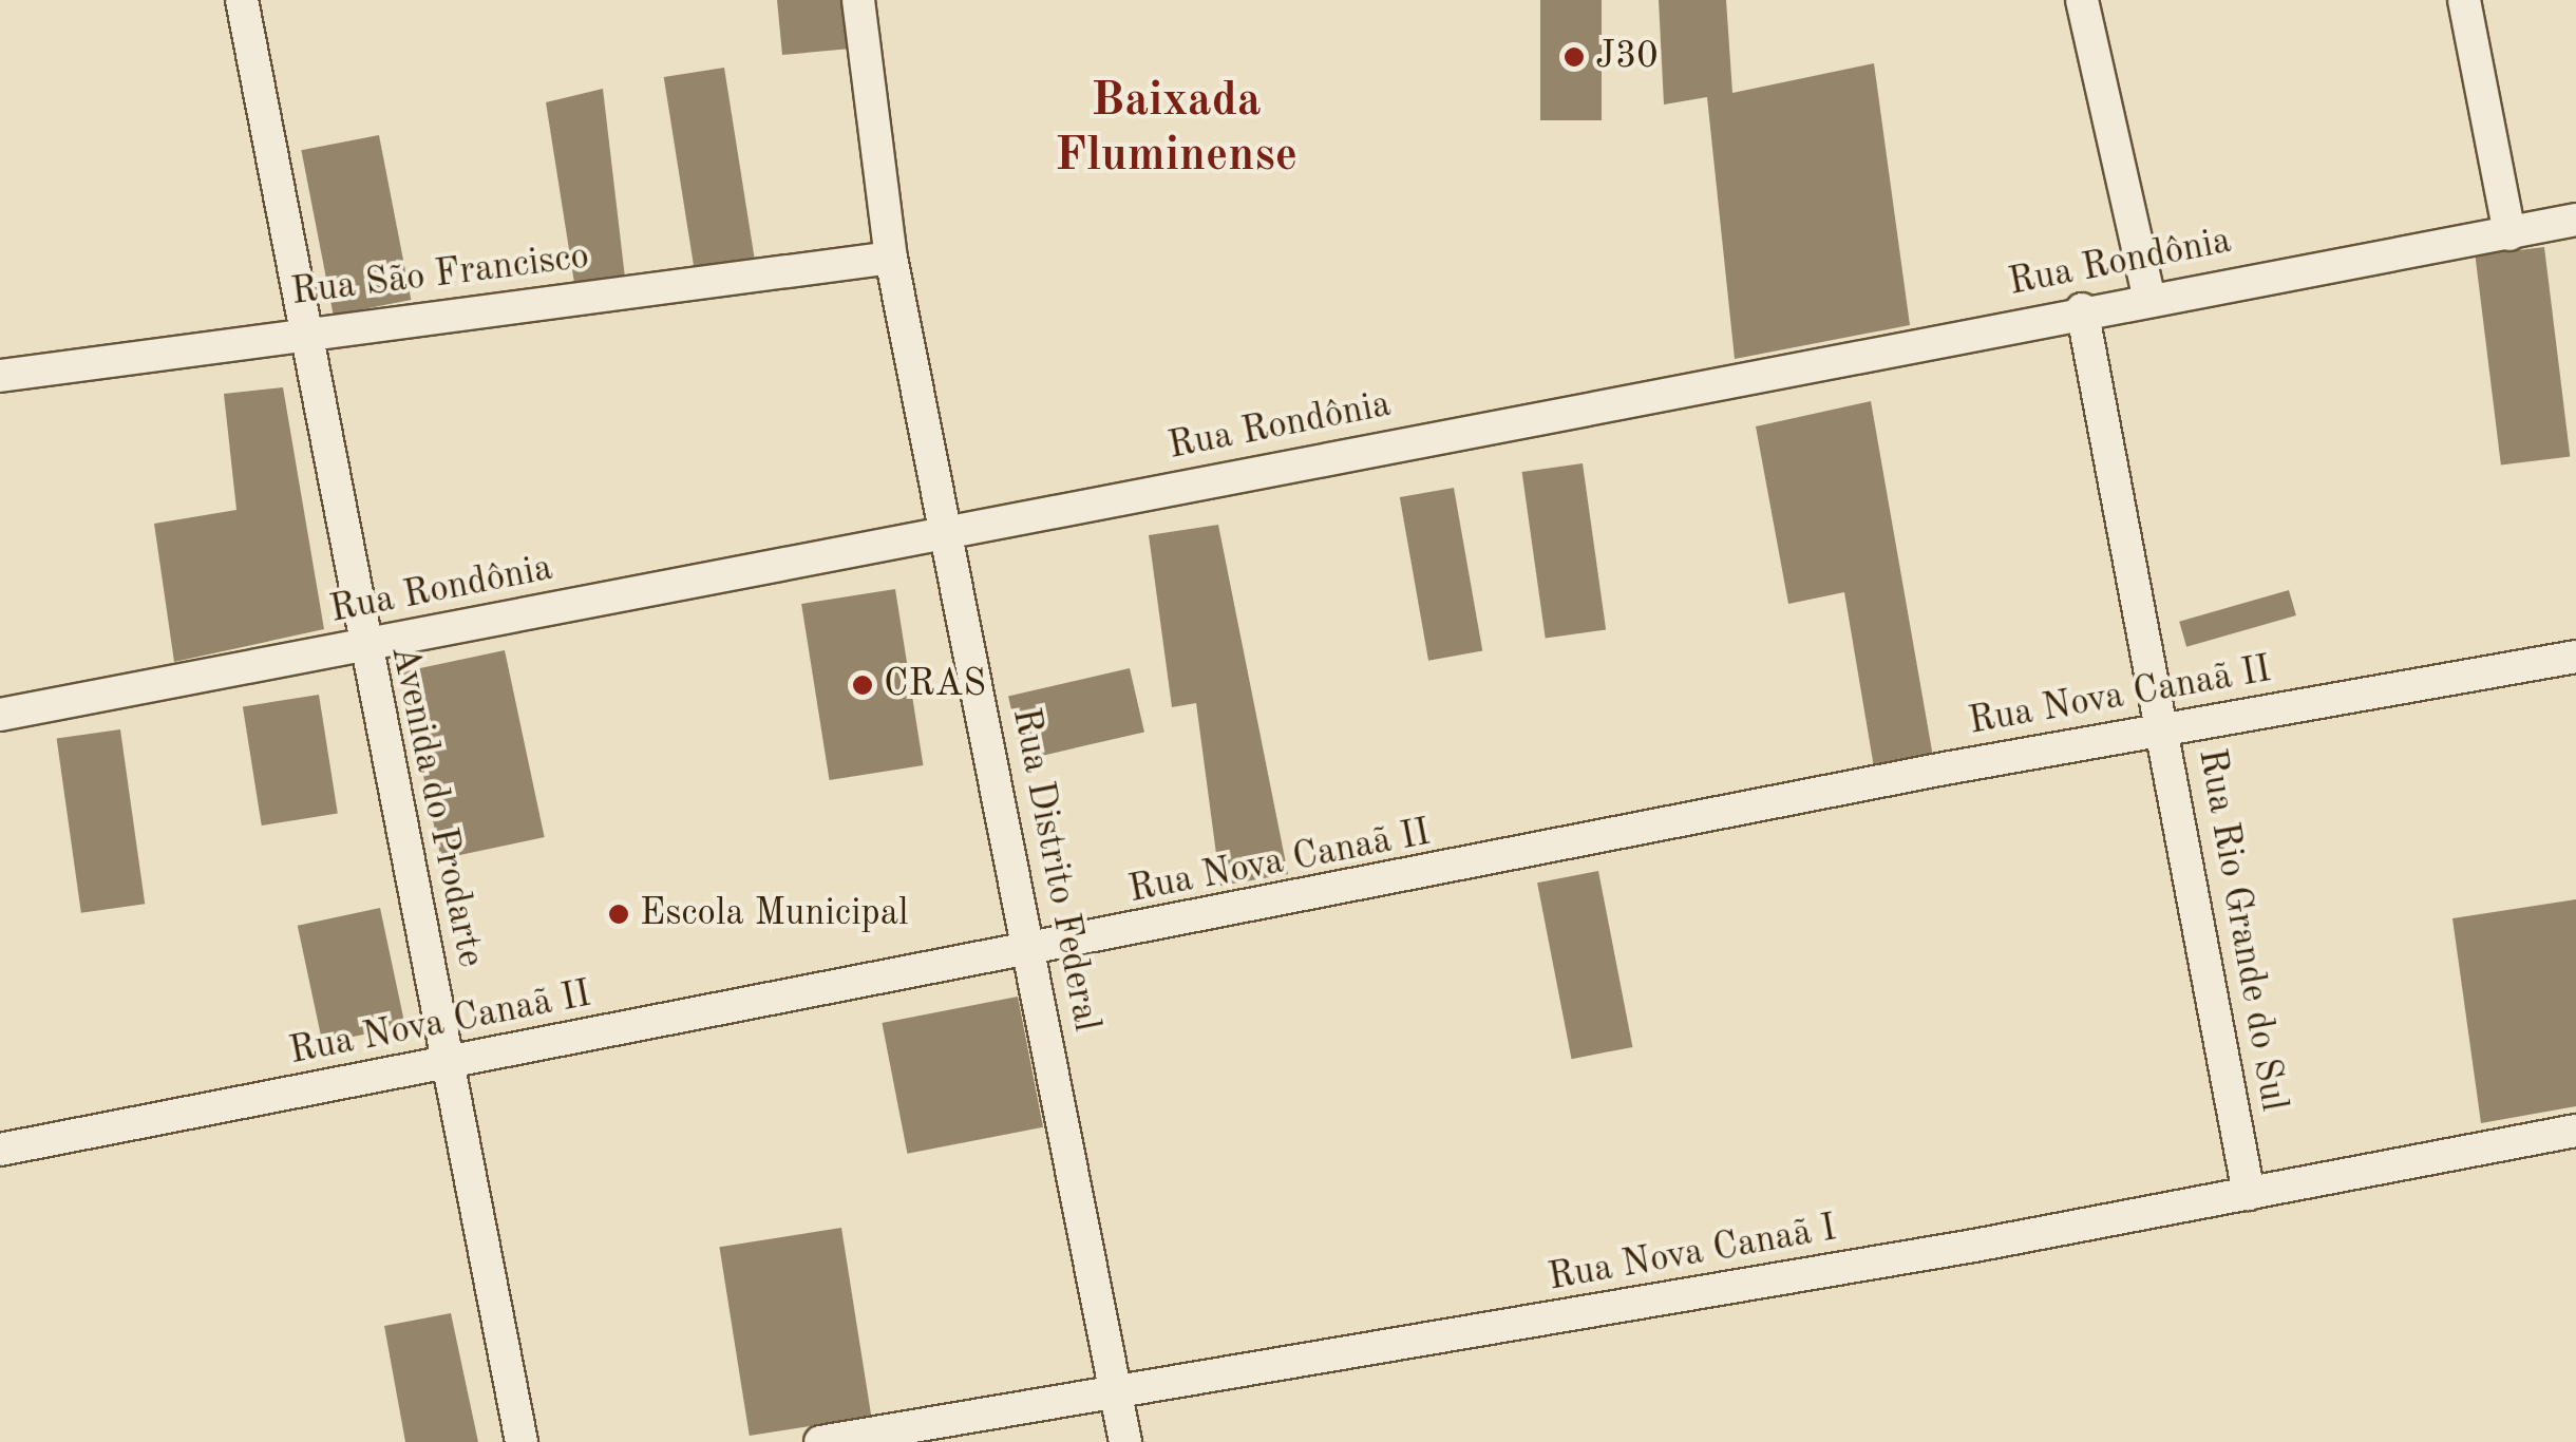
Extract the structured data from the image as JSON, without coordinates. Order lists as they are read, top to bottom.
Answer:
{
  "streets": {
    "street": [
      "Rua Rondônia",
      "Rua São Francisco",
      "Rua Nova Canaã II",
      "Avenida do Prodarte",
      "Rua Distrito Federal",
      "Rua Rio Grande do Sul",
      "Rua Nova Canaã I"
    ]
  },
  "crossings": [
    ["Rua Rondônia", "Avenida do Prodarte"],
    ["Rua Rondônia", "Rua Distrito Federal"],
    ["Rua Rondônia", "Rua Rio Grande do Sul"],
    ["Rua São Francisco", "Avenida do Prodarte"],
    ["Rua São Francisco", "Rua Distrito Federal"],
    ["Rua Nova Canaã II", "Avenida do Prodarte"],
    ["Rua Nova Canaã II", "Rua Distrito Federal"],
    ["Rua Nova Canaã II", "Rua Rio Grande do Sul"],
    ["Rua Distrito Federal", "Rua Nova Canaã I"],
    ["Rua Rio Grande do Sul", "Rua Nova Canaã I"]
  ],
  "districts": ["Baixada Fluminense"],
  "places": ["J30", "CRAS", "Escola Municipal"]
}
